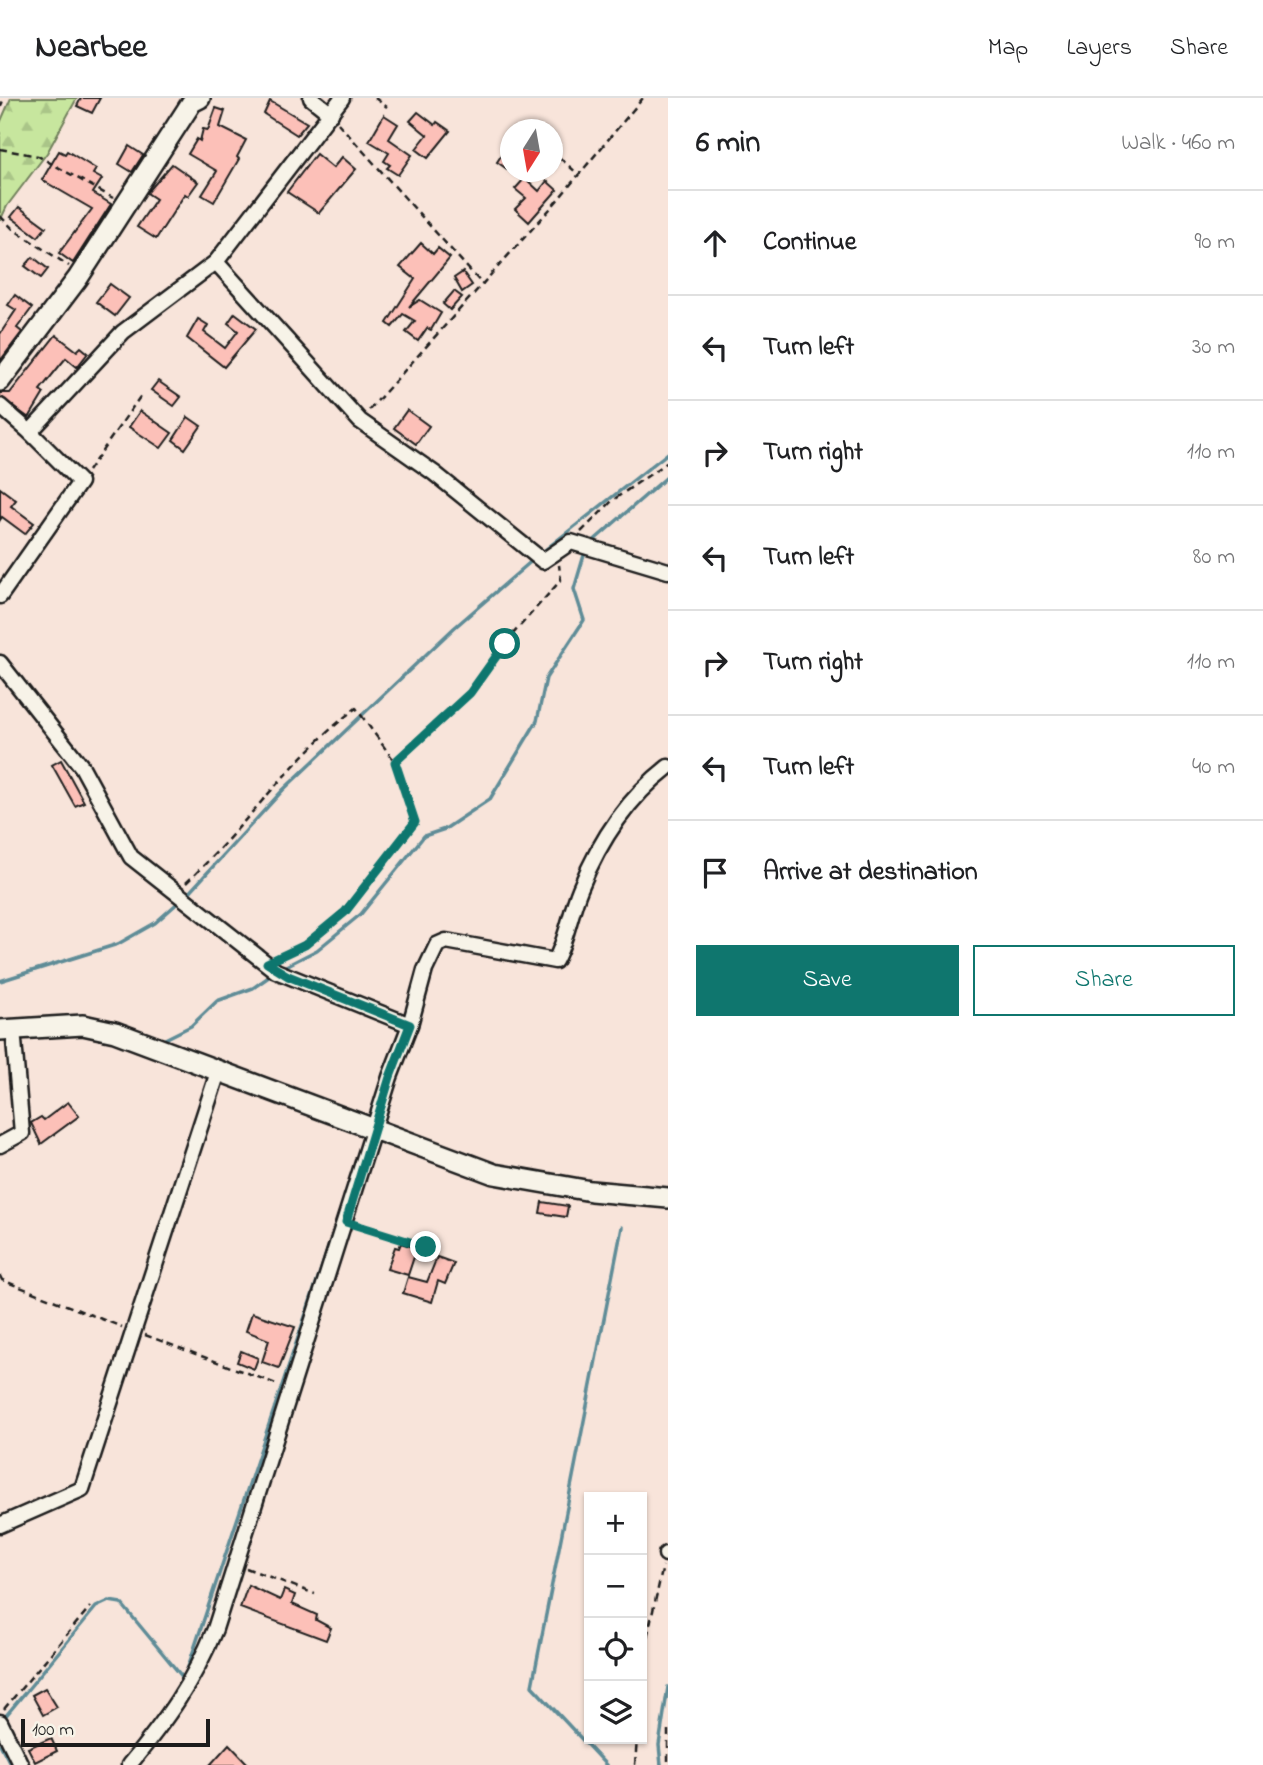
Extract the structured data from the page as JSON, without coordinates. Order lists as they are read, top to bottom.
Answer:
{
  "scale_bar": "100 m",
  "north": "bottom",
  "page": {
    "header": "Nearbee",
    "nav": ["Map", "Layers", "Share"],
    "heading": ["6 min", "Walk · 460 m"],
    "list": [
      ["Continue", "90 m"],
      ["Turn left", "30 m"],
      ["Turn right", "110 m"],
      ["Turn left", "80 m"],
      ["Turn right", "110 m"],
      ["Turn left", "40 m"],
      "Arrive at destination"
    ],
    "buttons": ["Save", "Share"],
    "map_buttons": ["+", "−"],
    "scale": "100 m"
  }
}
